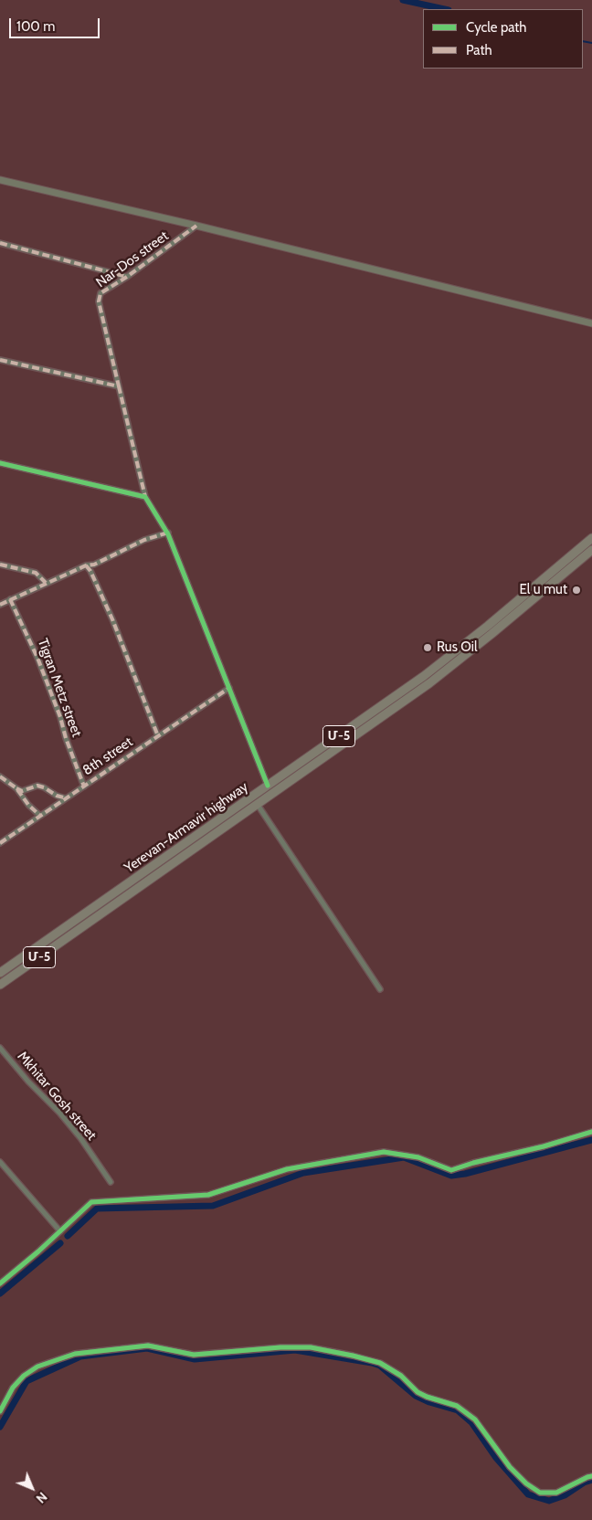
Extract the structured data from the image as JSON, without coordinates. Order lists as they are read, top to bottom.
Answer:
{
  "streets": {
    "highway": ["Մ-5", "Yerevan-Armavir highway"],
    "street": [
      "Nar-Dos street",
      "Tigran Metz street",
      "8th street",
      "Mkhitar Gosh street"
    ]
  },
  "crossings": [
    ["Nar-Dos street", "8th street"],
    ["Nar-Dos street", "Yerevan-Armavir highway"],
    ["Tigran Metz street", "8th street"]
  ],
  "places": ["El u mut", "Rus Oil"],
  "legend": ["Cycle path", "Path"],
  "scale_bar": "100 m",
  "north": "bottom right"
}
